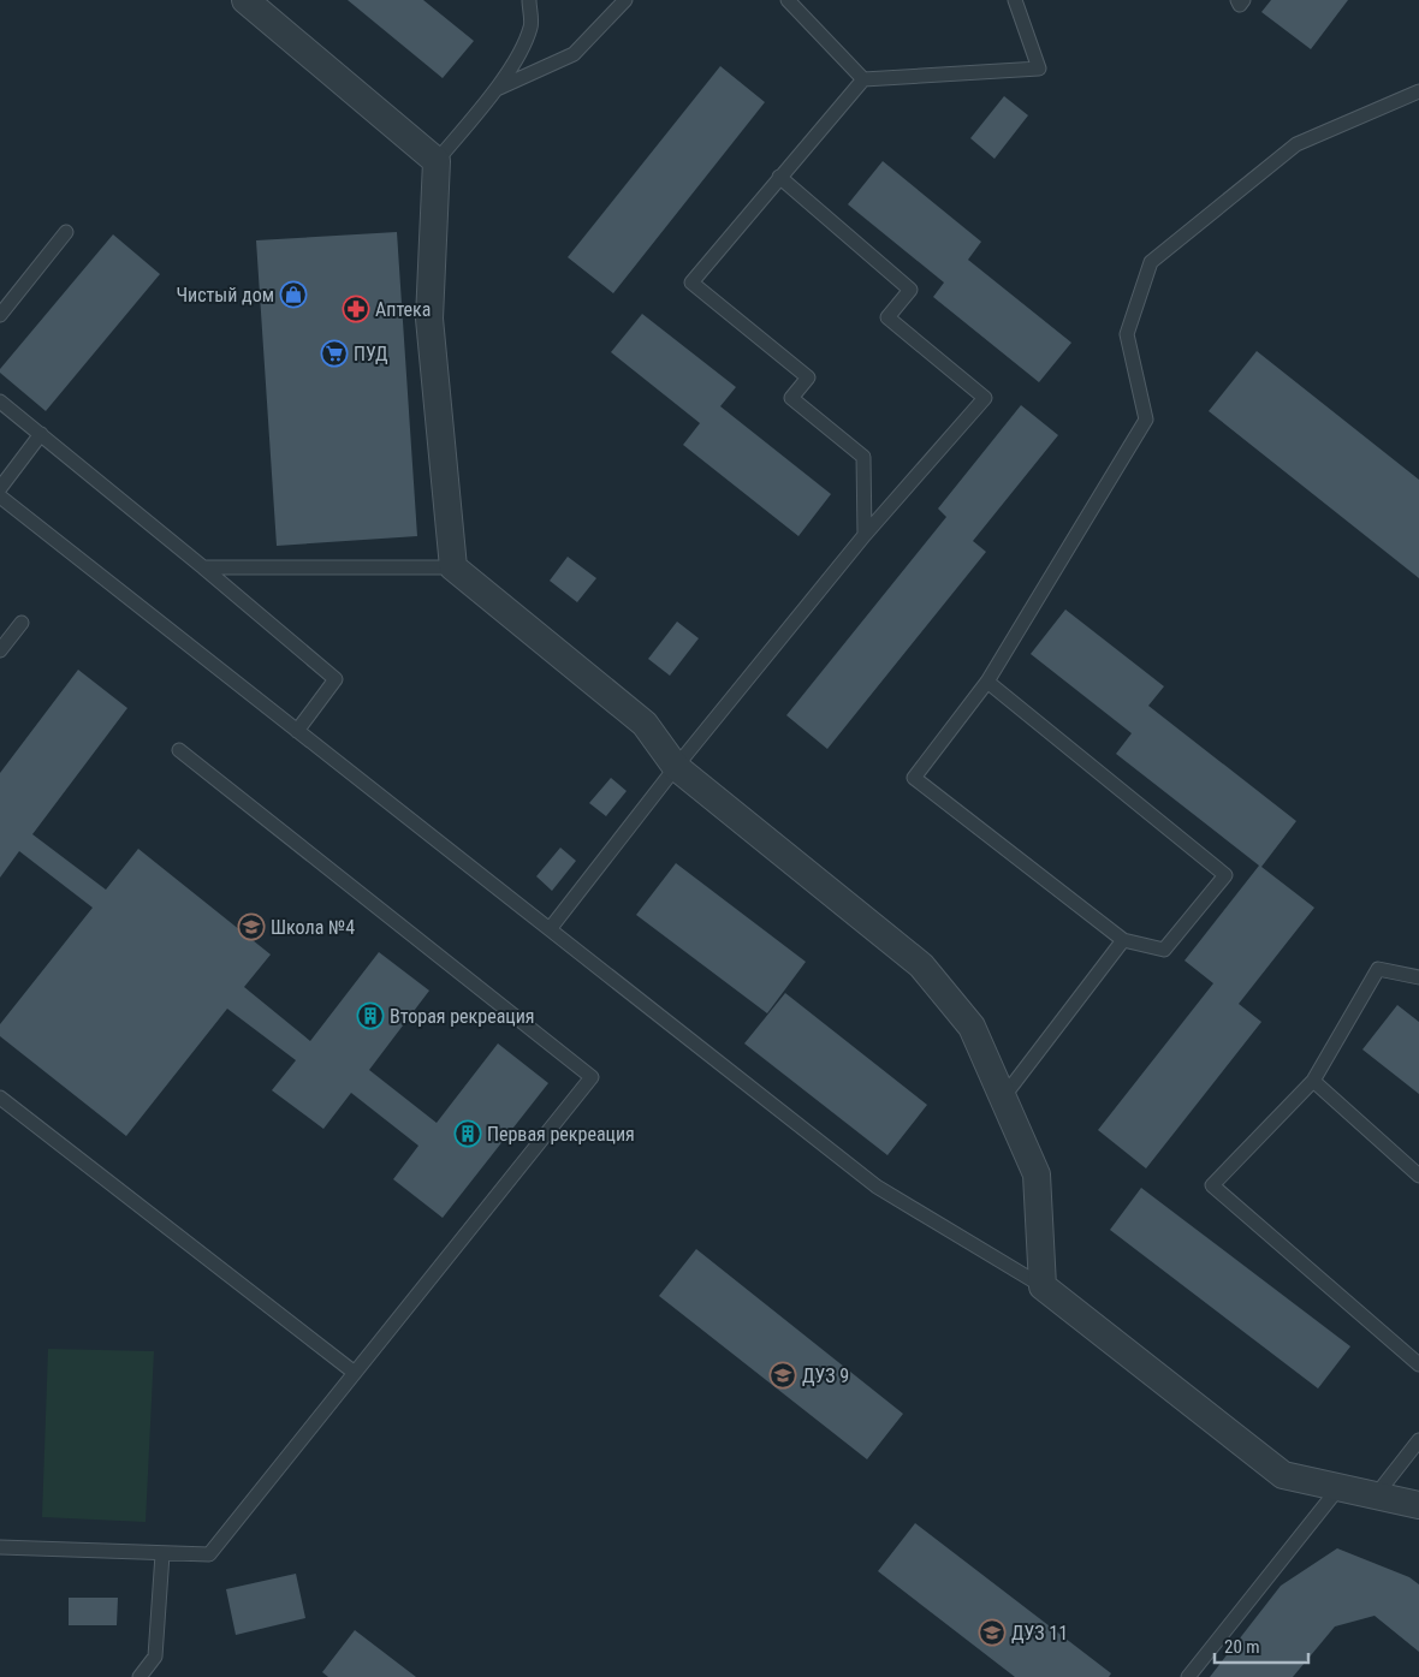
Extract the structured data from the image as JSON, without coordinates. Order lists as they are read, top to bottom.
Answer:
{
  "places": {
    "shop": ["Чистый дом"],
    "pharmacy": ["Аптека"],
    "supermarket": ["ПУД"],
    "school or university": ["Школа №4", "ДУЗ 9", "ДУЗ 11"],
    "building": ["Вторая рекреация", "Первая рекреация"]
  },
  "scale_bar": "20 m"
}
